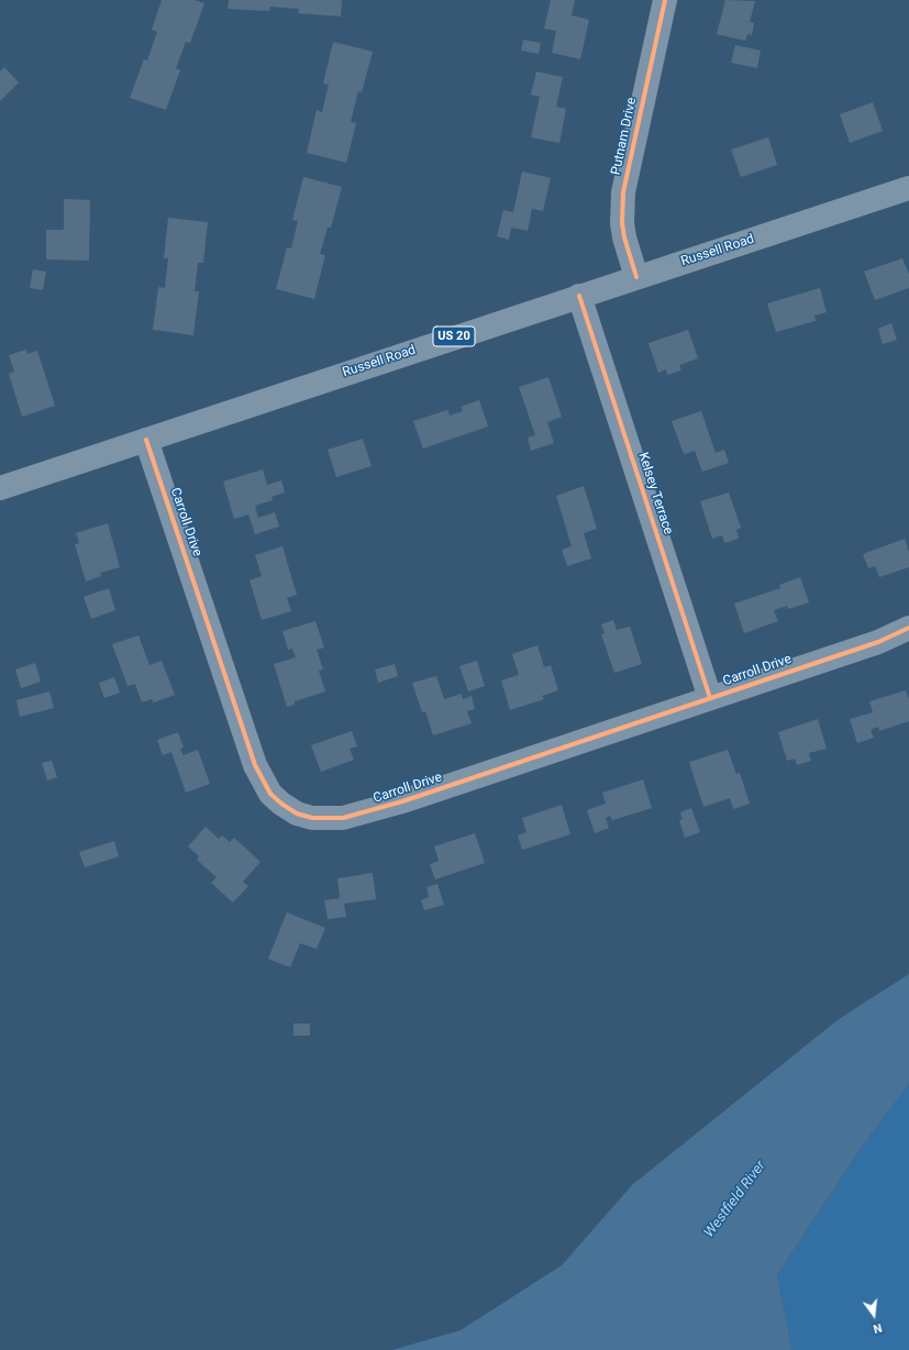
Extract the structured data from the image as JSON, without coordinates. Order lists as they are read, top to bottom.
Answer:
{
  "streets": {
    "main road": ["Russell Road", "US 20"],
    "street": ["Putnam Drive", "Kelsey Terrace", "Carroll Drive"]
  },
  "crossings": [
    ["Putnam Drive", "Russell Road"],
    ["Russell Road", "Kelsey Terrace"],
    ["Russell Road", "Carroll Drive"],
    ["Kelsey Terrace", "Carroll Drive"]
  ],
  "water": ["Westfield River"],
  "north": "bottom"
}
